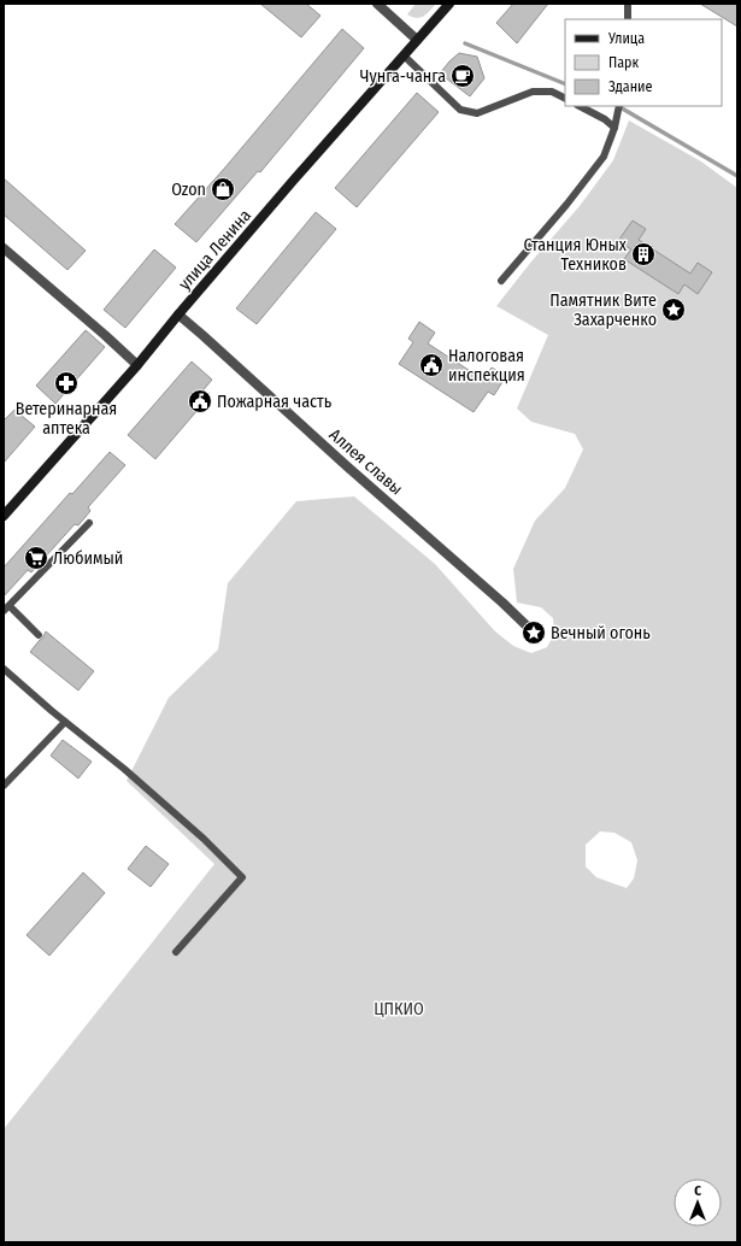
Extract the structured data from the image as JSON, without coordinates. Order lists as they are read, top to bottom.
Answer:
{
  "streets": {
    "street": ["улица Ленина", "Аллея славы"]
  },
  "crossings": [
    ["улица Ленина", "Аллея славы"]
  ],
  "parks": ["ЦПКИО"],
  "places": {
    "cafe": ["Чунга-чанга"],
    "shop": ["Ozon"],
    "building": ["Станция Юных Техников"],
    "place": ["Памятник Вите Захарченко", "Вечный огонь"],
    "public building": ["Налоговая инспекция", "Пожарная часть"],
    "pharmacy": ["Ветеринарная аптека"],
    "supermarket": ["Любимый"]
  },
  "legend": ["Улица", "Парк", "Здание"],
  "north": "top"
}
